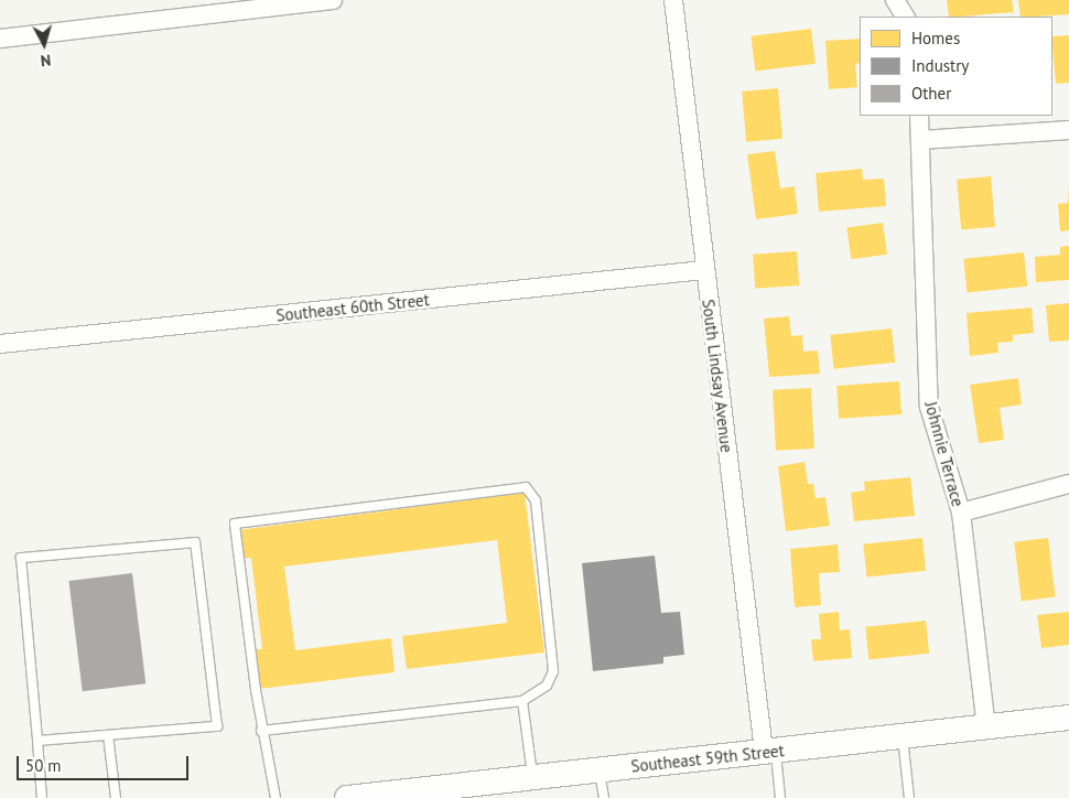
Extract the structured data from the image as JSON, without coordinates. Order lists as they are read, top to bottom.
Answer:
{
  "streets": {
    "main road": ["Southeast 59th Street"],
    "street": ["Southeast 60th Street", "South Lindsay Avenue", "Johnnie Terrace"]
  },
  "crossings": [
    ["Southeast 60th Street", "South Lindsay Avenue"],
    ["South Lindsay Avenue", "Southeast 59th Street"],
    ["Johnnie Terrace", "Southeast 59th Street"]
  ],
  "legend": ["Homes", "Industry", "Other"],
  "scale_bar": "50 m",
  "north": "bottom"
}
